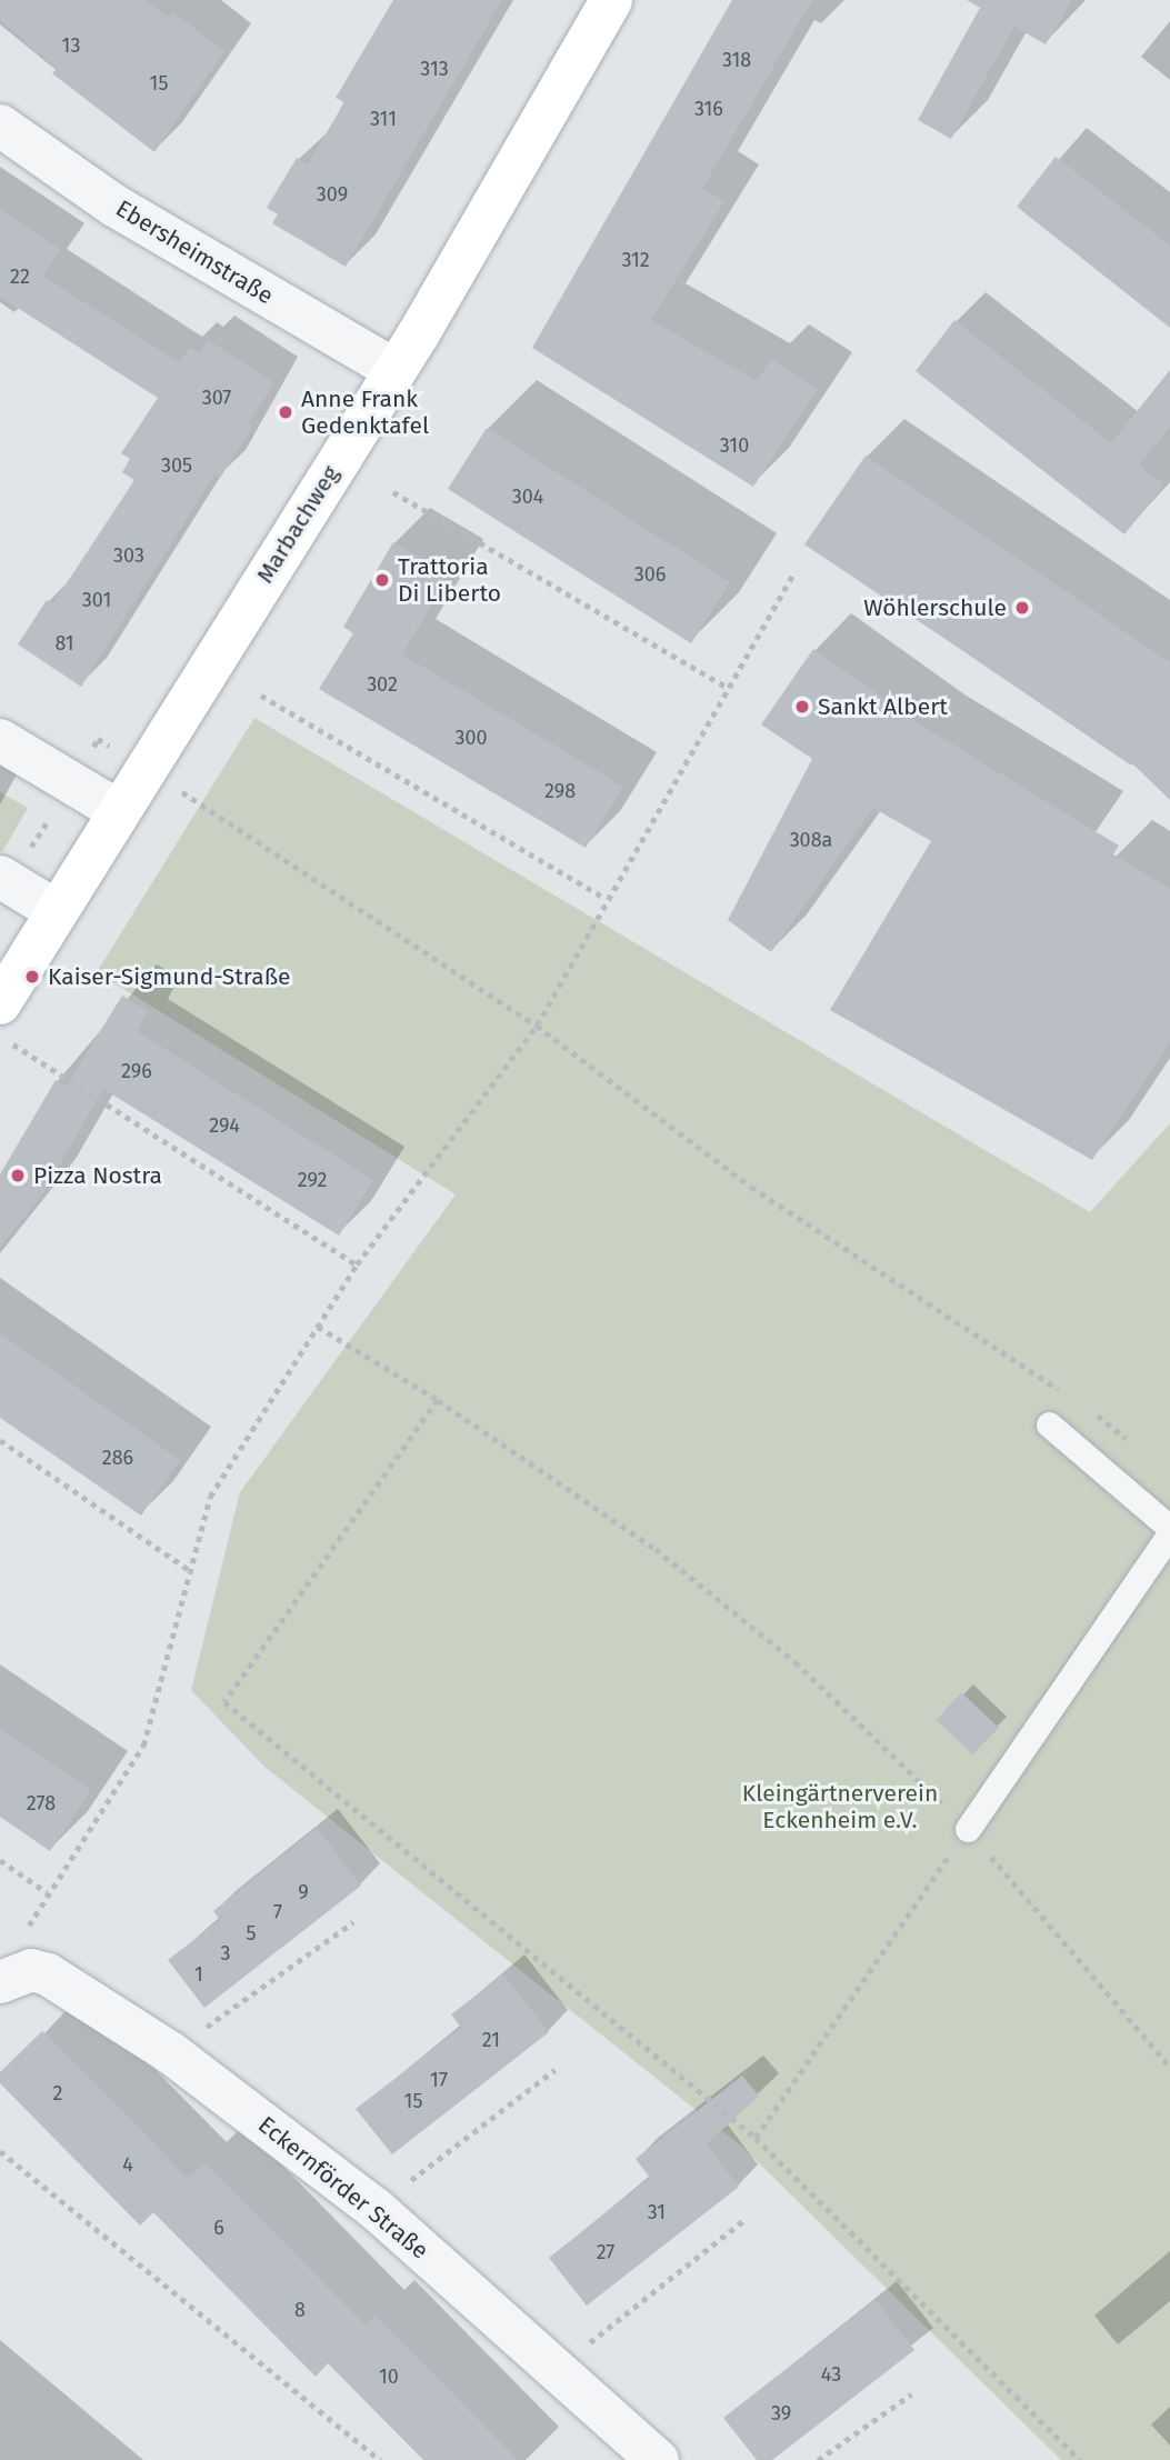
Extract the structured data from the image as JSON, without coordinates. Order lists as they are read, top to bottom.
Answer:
{
  "streets": {
    "main road": ["Marbachweg"],
    "street": ["Ebersheimstraße", "Eckernförder Straße"]
  },
  "crossings": [
    ["Ebersheimstraße", "Marbachweg"]
  ],
  "parks": ["Kleingärtnerverein Eckenheim e.V."],
  "places": [
    "Anne Frank Gedenktafel",
    "Trattoria Di Liberto",
    "Wöhlerschule",
    "Sankt Albert",
    "Kaiser-Sigmund-Straße",
    "Pizza Nostra"
  ],
  "house_numbers": [
    "13",
    "318",
    "313",
    "15",
    "316",
    "311",
    "309",
    "312",
    "22",
    "307",
    "310",
    "305",
    "304",
    "303",
    "306",
    "301",
    "81",
    "302",
    "300",
    "298",
    "308a",
    "296",
    "294",
    "292",
    "286",
    "278",
    "9",
    "7",
    "5",
    "3",
    "1",
    "21",
    "17",
    "2",
    "15",
    "4",
    "31",
    "6",
    "27",
    "8",
    "43",
    "10",
    "39"
  ]
}
